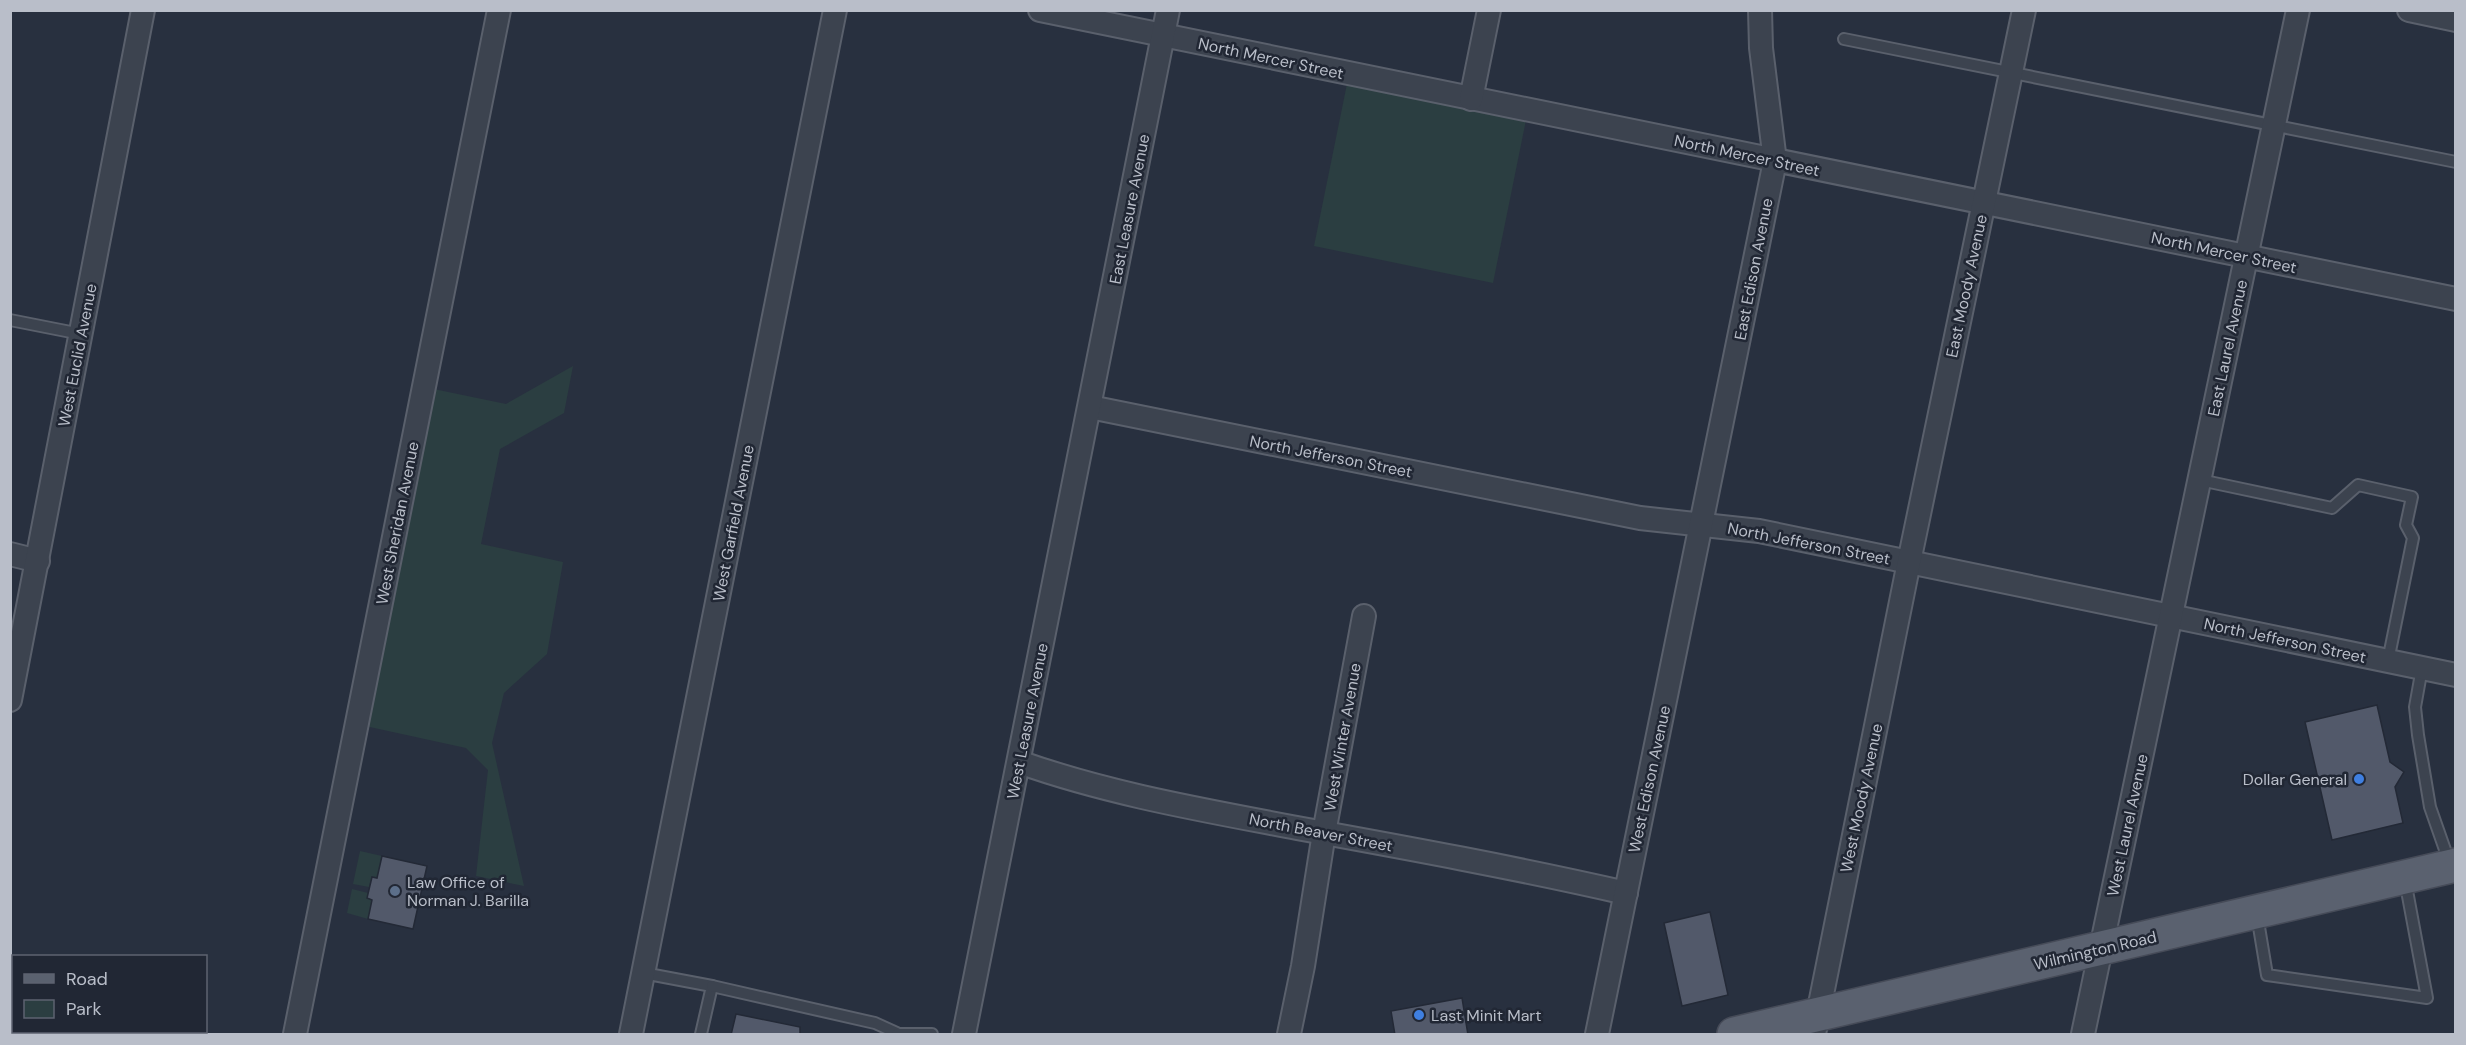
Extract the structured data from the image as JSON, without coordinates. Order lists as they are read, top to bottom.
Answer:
{
  "streets": {
    "main road": ["Wilmington Road"],
    "street": [
      "North Mercer Street",
      "East Leasure Avenue",
      "East Edison Avenue",
      "East Moody Avenue",
      "East Laurel Avenue",
      "West Euclid Avenue",
      "North Jefferson Street",
      "West Sheridan Avenue",
      "West Garfield Avenue",
      "West Leasure Avenue",
      "West Winter Avenue",
      "West Edison Avenue",
      "West Moody Avenue",
      "West Laurel Avenue",
      "North Beaver Street"
    ]
  },
  "crossings": [
    ["North Mercer Street", "East Leasure Avenue"],
    ["North Mercer Street", "East Edison Avenue"],
    ["North Mercer Street", "East Moody Avenue"],
    ["North Mercer Street", "East Laurel Avenue"],
    ["East Leasure Avenue", "North Jefferson Street"],
    ["East Leasure Avenue", "West Leasure Avenue"],
    ["East Edison Avenue", "North Jefferson Street"],
    ["East Edison Avenue", "West Edison Avenue"],
    ["East Moody Avenue", "North Jefferson Street"],
    ["East Moody Avenue", "West Moody Avenue"],
    ["East Laurel Avenue", "North Jefferson Street"],
    ["East Laurel Avenue", "West Laurel Avenue"],
    ["North Jefferson Street", "West Leasure Avenue"],
    ["North Jefferson Street", "West Edison Avenue"],
    ["North Jefferson Street", "West Moody Avenue"],
    ["North Jefferson Street", "West Laurel Avenue"],
    ["West Leasure Avenue", "North Beaver Street"],
    ["West Winter Avenue", "North Beaver Street"],
    ["West Edison Avenue", "North Beaver Street"],
    ["West Moody Avenue", "Wilmington Road"],
    ["West Laurel Avenue", "Wilmington Road"]
  ],
  "places": ["Dollar General", "Law Office of Norman J. Barilla", "Last Minit Mart"],
  "legend": ["Road", "Park"]
}
